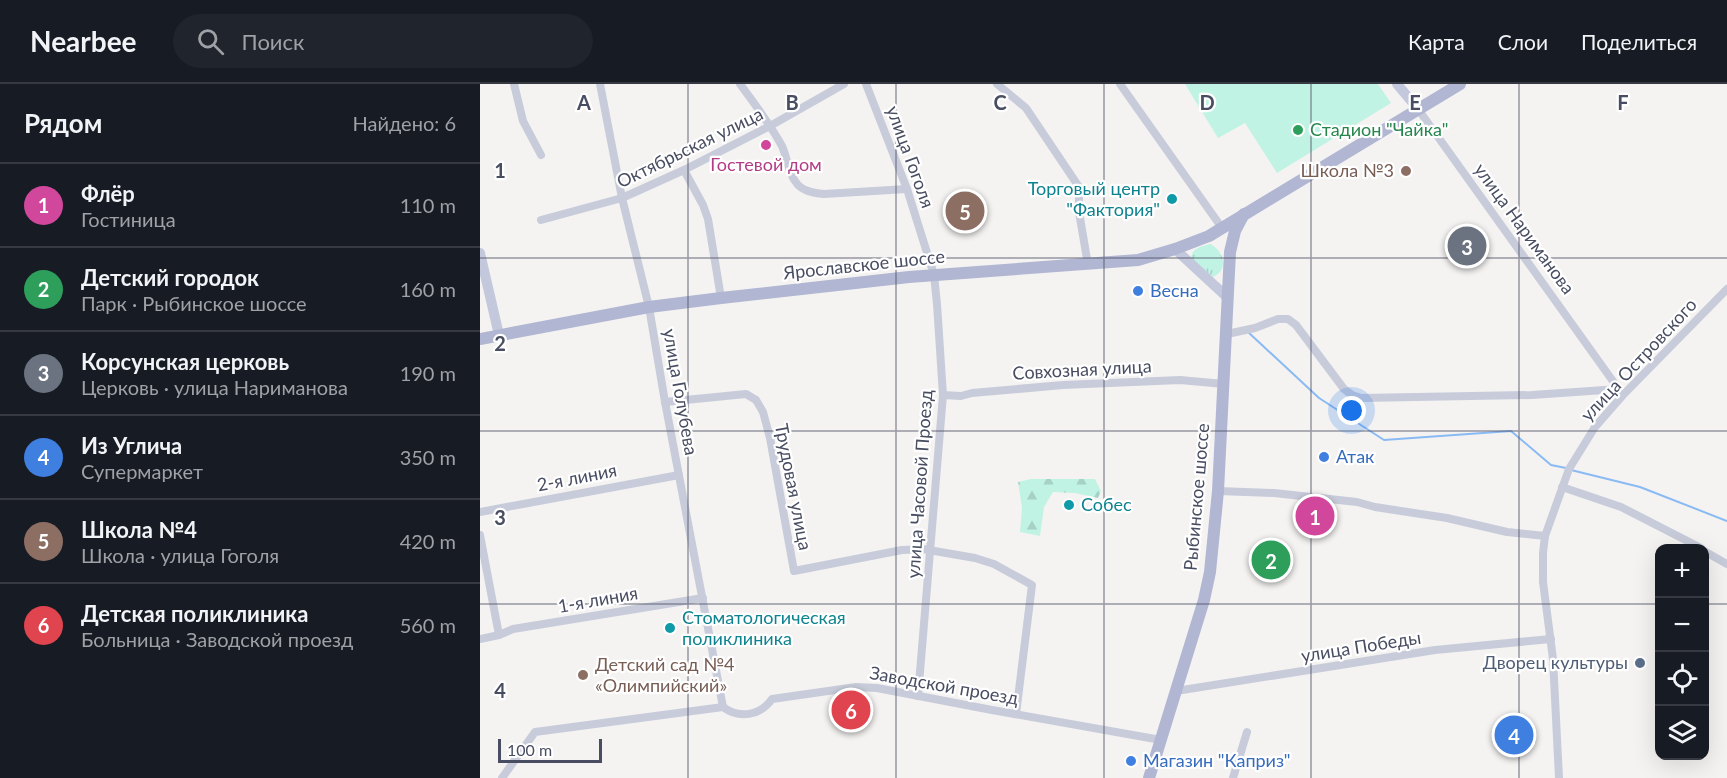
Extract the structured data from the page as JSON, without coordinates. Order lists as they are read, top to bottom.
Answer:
{
  "streets": {
    "main road": ["улица Нариманова", "Ярославское шоссе", "Рыбинское шоссе"],
    "street": [
      "Октябрьская улица",
      "улица Гоголя",
      "улица Островского",
      "Совхозная улица",
      "улица Голубева",
      "2-я линия",
      "улица Часовой Проезд",
      "Трудовая улица",
      "1-я линия",
      "улица Победы",
      "Заводской проезд"
    ]
  },
  "crossings": [
    ["Октябрьская улица", "улица Голубева"],
    ["улица Гоголя", "Ярославское шоссе"],
    ["улица Гоголя", "улица Часовой Проезд"],
    ["улица Нариманова", "Ярославское шоссе"],
    ["улица Нариманова", "улица Островского"],
    ["Ярославское шоссе", "улица Голубева"],
    ["Ярославское шоссе", "улица Часовой Проезд"],
    ["Ярославское шоссе", "Рыбинское шоссе"],
    ["улица Островского", "улица Победы"],
    ["Совхозная улица", "улица Часовой Проезд"],
    ["Совхозная улица", "Рыбинское шоссе"],
    ["улица Голубева", "2-я линия"],
    ["улица Голубева", "Трудовая улица"],
    ["улица Голубева", "1-я линия"],
    ["улица Голубева", "Заводской проезд"],
    ["улица Часовой Проезд", "Трудовая улица"],
    ["улица Часовой Проезд", "Заводской проезд"],
    ["Трудовая улица", "Заводской проезд"],
    ["Рыбинское шоссе", "улица Победы"],
    ["Рыбинское шоссе", "Заводской проезд"]
  ],
  "places": [
    "Стадион \"Чайка\"",
    "Гостевой дом",
    "Школа №3",
    "Торговый центр \"Фактория\"",
    "Весна",
    "Атак",
    "Собес",
    "Стоматологическая поликлиника",
    "Дворец культуры",
    "Детский сад №4 «Олимпийский»",
    "Магазин \"Каприз\""
  ],
  "scale_bar": "100 m",
  "page": {
    "header": "Nearbee",
    "search": "Поиск",
    "nav": ["Карта", "Слои", "Поделиться"],
    "heading": ["Рядом", "Найдено: 6"],
    "list": [
      {
        "mark": "1",
        "name": "Флёр",
        "note": "Гостиница",
        "value": "110 m"
      },
      {
        "mark": "2",
        "name": "Детский городок",
        "note": "Парк · Рыбинское шоссе",
        "value": "160 m"
      },
      {
        "mark": "3",
        "name": "Корсунская церковь",
        "note": "Церковь · улица Нариманова",
        "value": "190 m"
      },
      {
        "mark": "4",
        "name": "Из Углича",
        "note": "Супермаркет",
        "value": "350 m"
      },
      {
        "mark": "5",
        "name": "Школа №4",
        "note": "Школа · улица Гоголя",
        "value": "420 m"
      },
      {
        "mark": "6",
        "name": "Детская поликлиника",
        "note": "Больница · Заводской проезд",
        "value": "560 m"
      }
    ],
    "pins": [
      "5",
      "3",
      "1",
      "2",
      "6",
      "4"
    ],
    "map_buttons": ["+", "−"],
    "scale": "100 m"
  },
  "grid": {
    "columns": [
      "A",
      "B",
      "C",
      "D",
      "E",
      "F"
    ],
    "rows": [
      "1",
      "2",
      "3",
      "4"
    ]
  }
}
